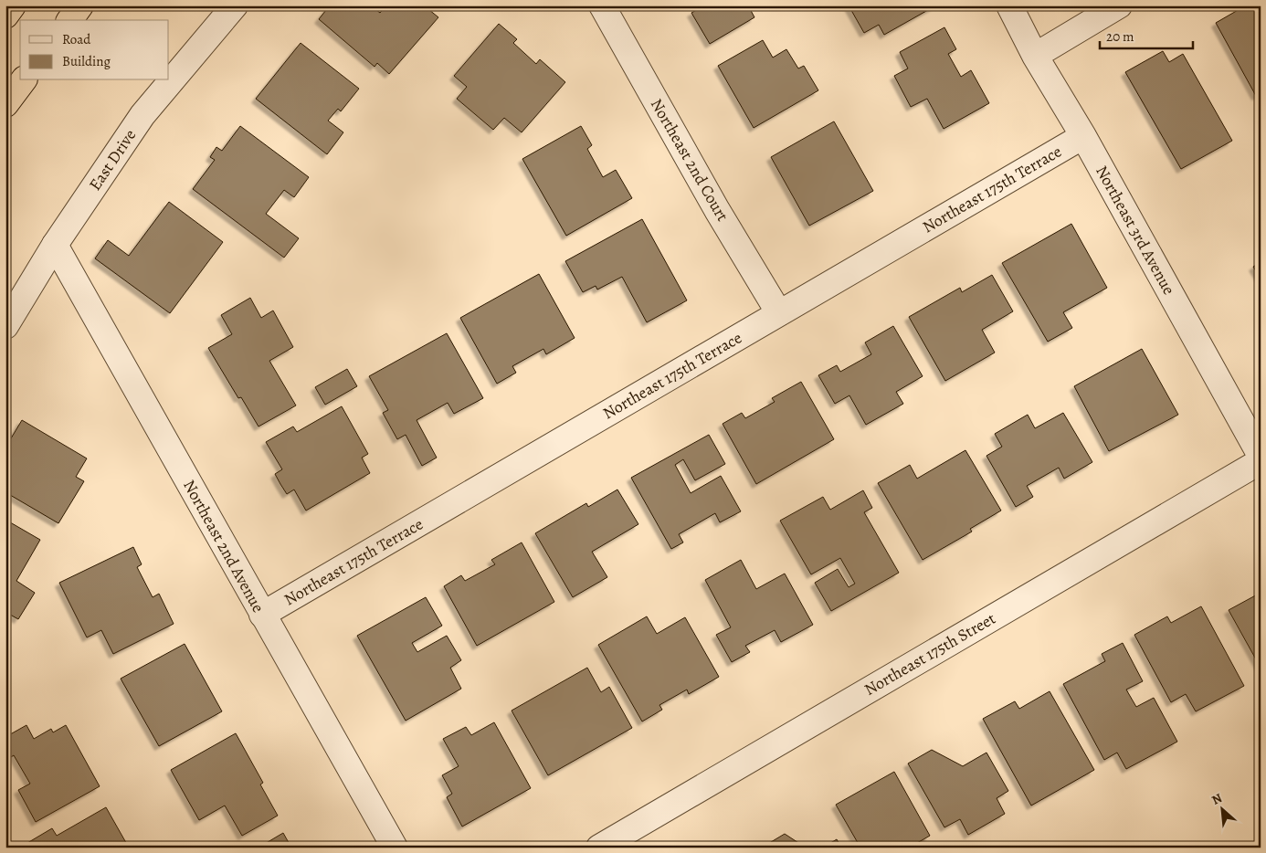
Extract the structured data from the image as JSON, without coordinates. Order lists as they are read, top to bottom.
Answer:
{
  "streets": {
    "street": [
      "East Drive",
      "Northeast 2nd Court",
      "Northeast 175th Terrace",
      "Northeast 3rd Avenue",
      "Northeast 2nd Avenue",
      "Northeast 175th Street"
    ]
  },
  "crossings": [
    ["East Drive", "Northeast 2nd Avenue"],
    ["Northeast 2nd Court", "Northeast 175th Terrace"],
    ["Northeast 175th Terrace", "Northeast 3rd Avenue"],
    ["Northeast 175th Terrace", "Northeast 2nd Avenue"]
  ],
  "legend": ["Road", "Building"],
  "scale_bar": "20 m",
  "north": "top left"
}
